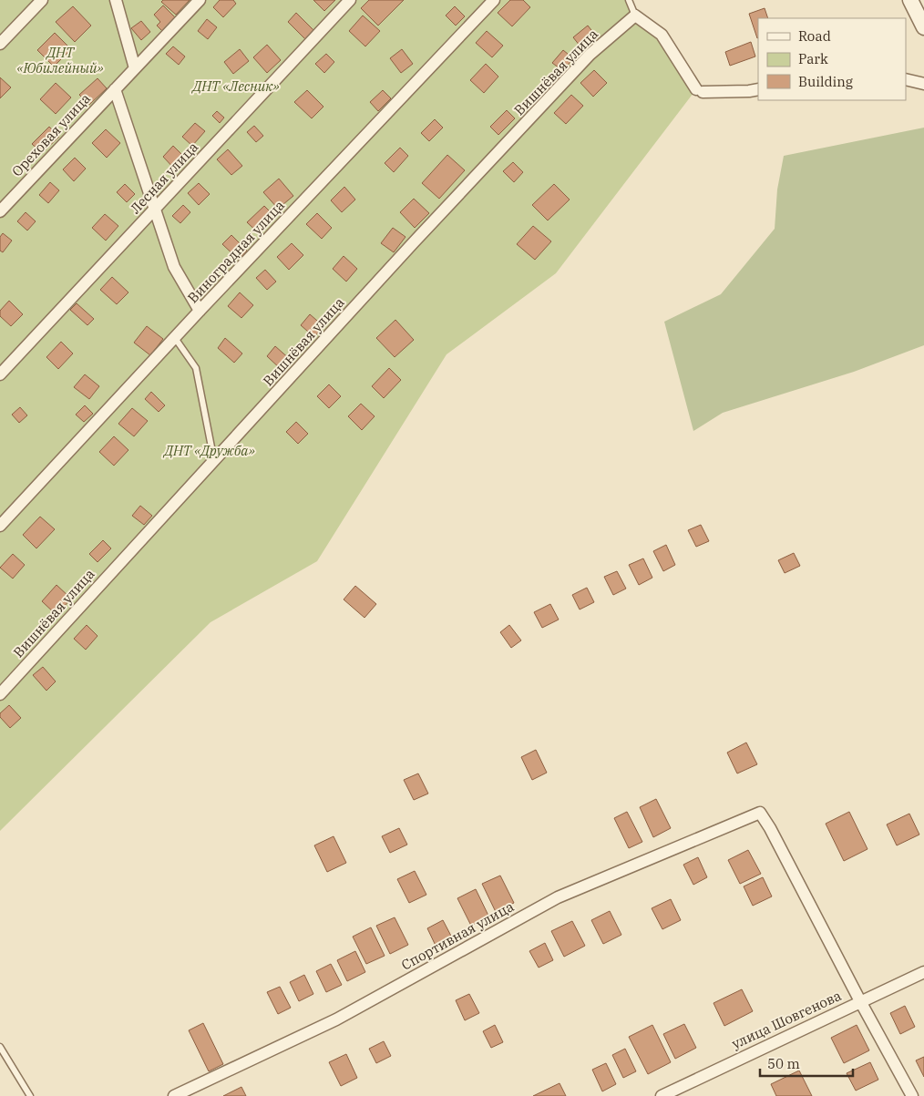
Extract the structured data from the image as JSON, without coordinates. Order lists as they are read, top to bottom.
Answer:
{
  "streets": {
    "street": [
      "Вишнёвая улица",
      "Ореховая улица",
      "Лесная улица",
      "Виноградная улица",
      "Спортивная улица",
      "улица Шовгенова"
    ]
  },
  "crossings": [
    ["Спортивная улица", "улица Шовгенова"]
  ],
  "parks": ["ДНТ «Юбилейный»", "ДНТ «Лесник»", "ДНТ «Дружба»"],
  "legend": ["Road", "Park", "Building"],
  "scale_bar": "50 m"
}
